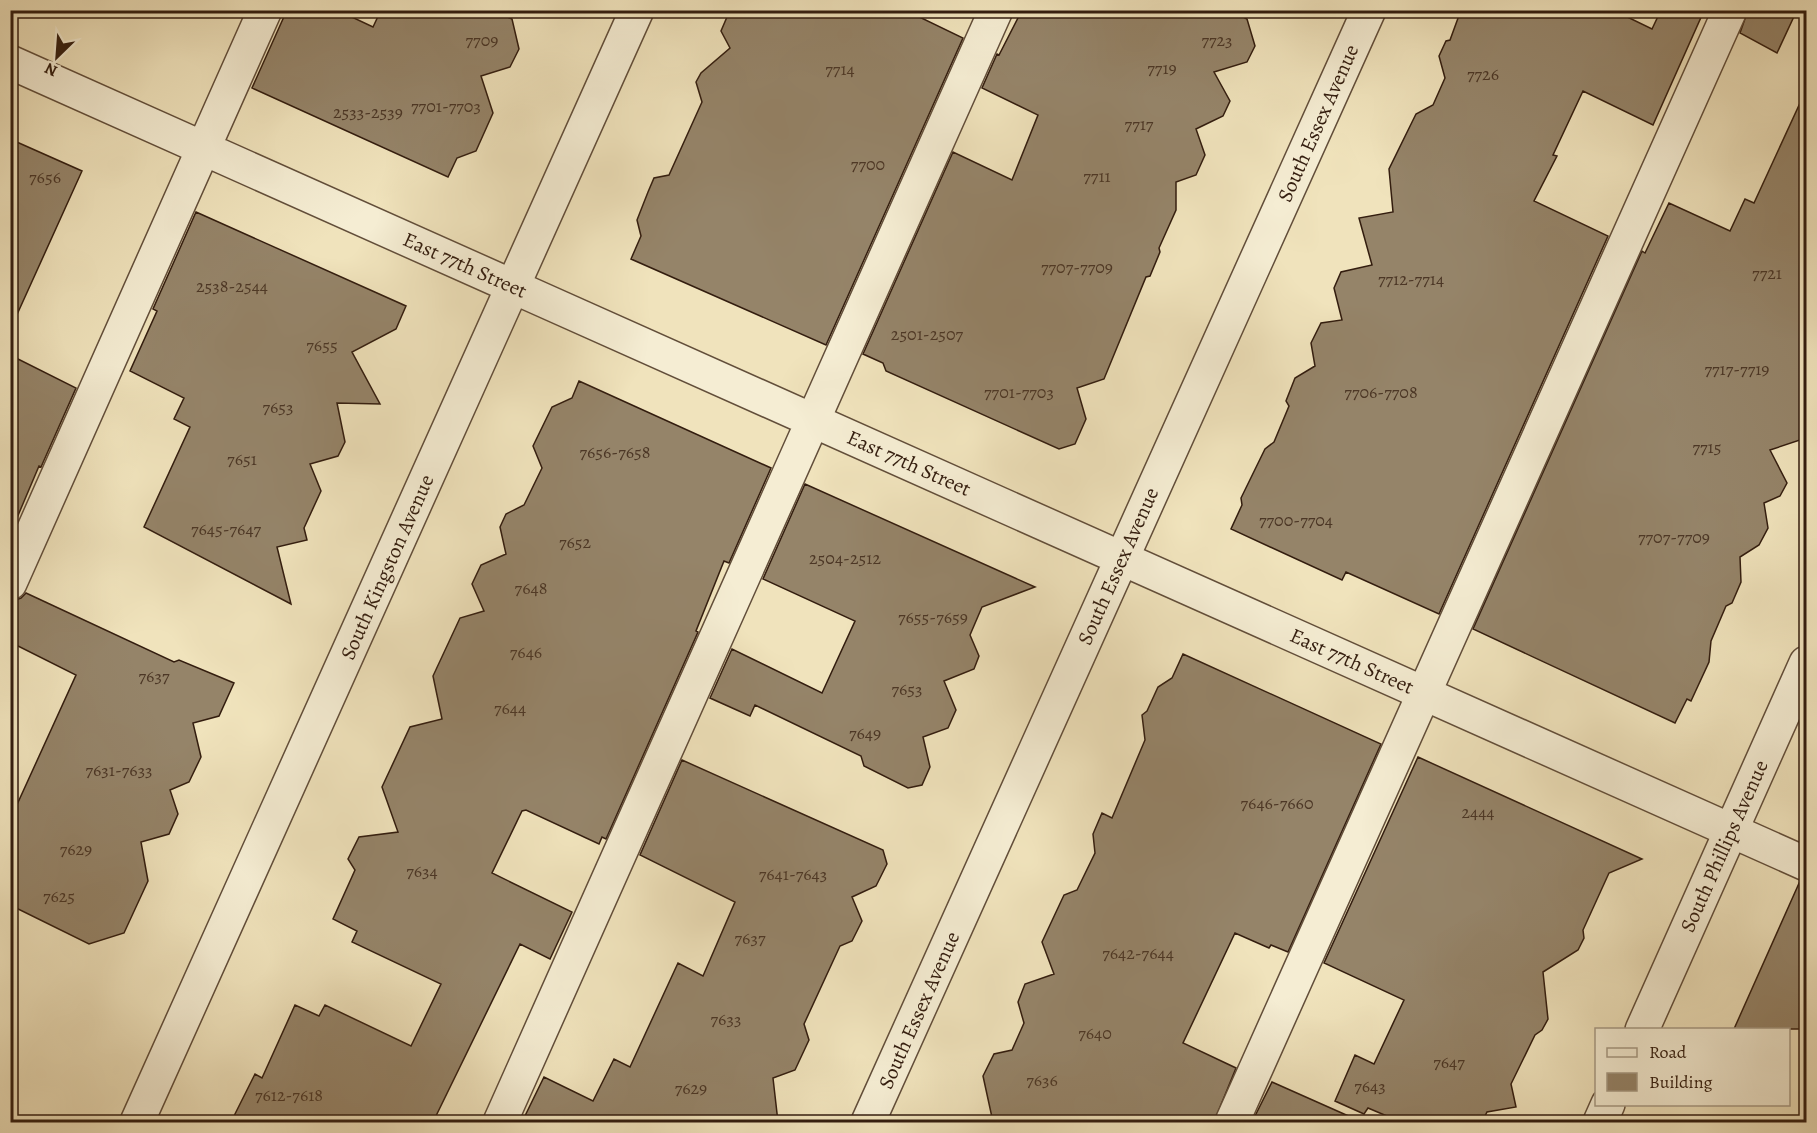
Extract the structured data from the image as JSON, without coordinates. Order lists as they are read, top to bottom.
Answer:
{
  "streets": {
    "street": [
      "South Essex Avenue",
      "East 77th Street",
      "South Kingston Avenue",
      "South Phillips Avenue"
    ]
  },
  "crossings": [
    ["South Essex Avenue", "East 77th Street"],
    ["East 77th Street", "South Kingston Avenue"],
    ["East 77th Street", "South Phillips Avenue"]
  ],
  "house_numbers": [
    "7709",
    "7723",
    "7719",
    "7714",
    "7726",
    "7701-7703",
    "2533-2539",
    "7717",
    "7700",
    "7711",
    "7656",
    "7707-7709",
    "7721",
    "7712-7714",
    "2538-2544",
    "2501-2507",
    "7655",
    "7717-7719",
    "7701-7703",
    "7706-7708",
    "7653",
    "7715",
    "7656-7658",
    "7651",
    "7700-7704",
    "7645-7647",
    "7707-7709",
    "7652",
    "2504-2512",
    "7648",
    "7655-7659",
    "7646",
    "7637",
    "7653",
    "7644",
    "7649",
    "7631-7633",
    "7646-7660",
    "2444",
    "7629",
    "7634",
    "7641-7643",
    "7625",
    "7637",
    "7642-7644",
    "7633",
    "7640",
    "7647",
    "7636",
    "7643",
    "7629",
    "7612-7618"
  ],
  "legend": ["Road", "Building"],
  "north": "bottom left"
}
